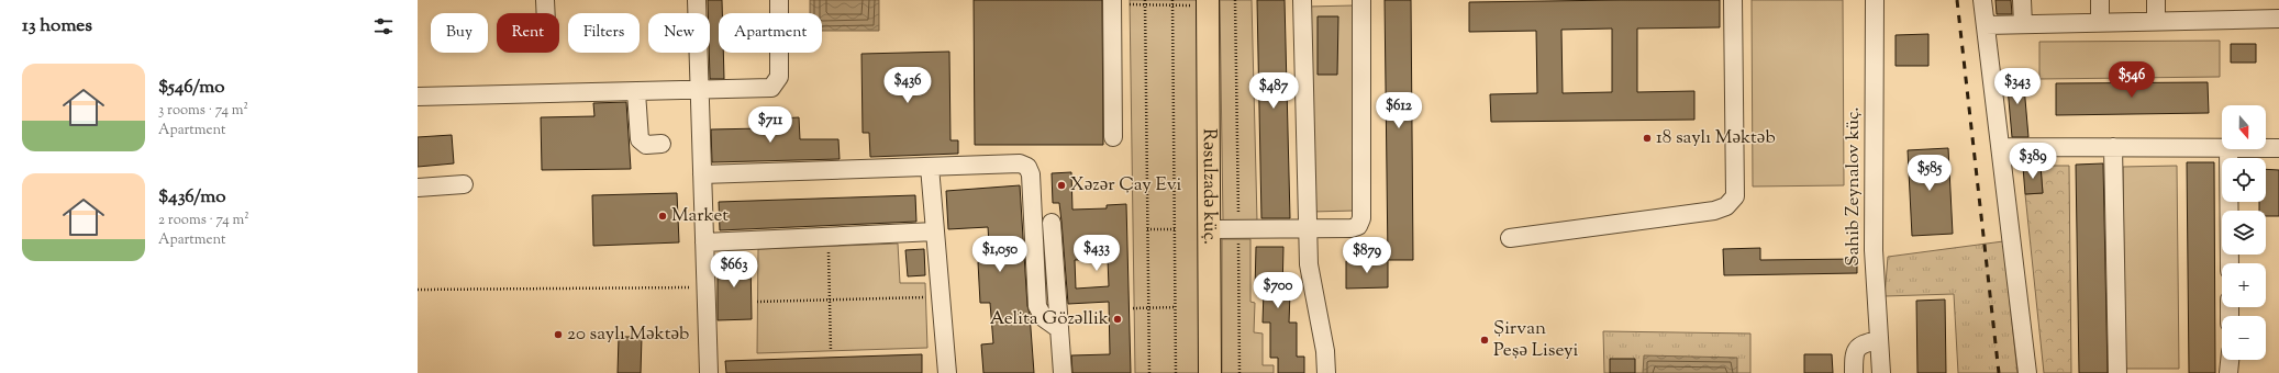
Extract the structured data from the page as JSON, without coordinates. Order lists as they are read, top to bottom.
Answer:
{
  "streets": {
    "main road": ["Rəsulzadə küç."],
    "street": ["Sahib Zeynalov küç."]
  },
  "places": [
    "18 saylı Məktəb",
    "Xəzər Çay Evi",
    "Market",
    "Aelita Gözəllik",
    "20 saylı Məktəb",
    "Şirvan Peşə Liseyi"
  ],
  "north": "bottom",
  "page": {
    "heading": "13 homes",
    "chip": [
      "Buy",
      "Rent",
      "Filters",
      "New",
      "Apartment"
    ],
    "list": [
      {
        "name": "$546/mo",
        "note": "3 rooms · 74 m² · Apartment"
      },
      {
        "name": "$436/mo",
        "note": "2 rooms · 74 m² · Apartment"
      }
    ],
    "price": [
      "$546",
      "$436",
      "$343",
      "$487",
      "$612",
      "$711",
      "$389",
      "$585",
      "$433",
      "$1,050",
      "$879",
      "$663",
      "$700"
    ],
    "map_buttons": ["+", "−"]
  }
}
